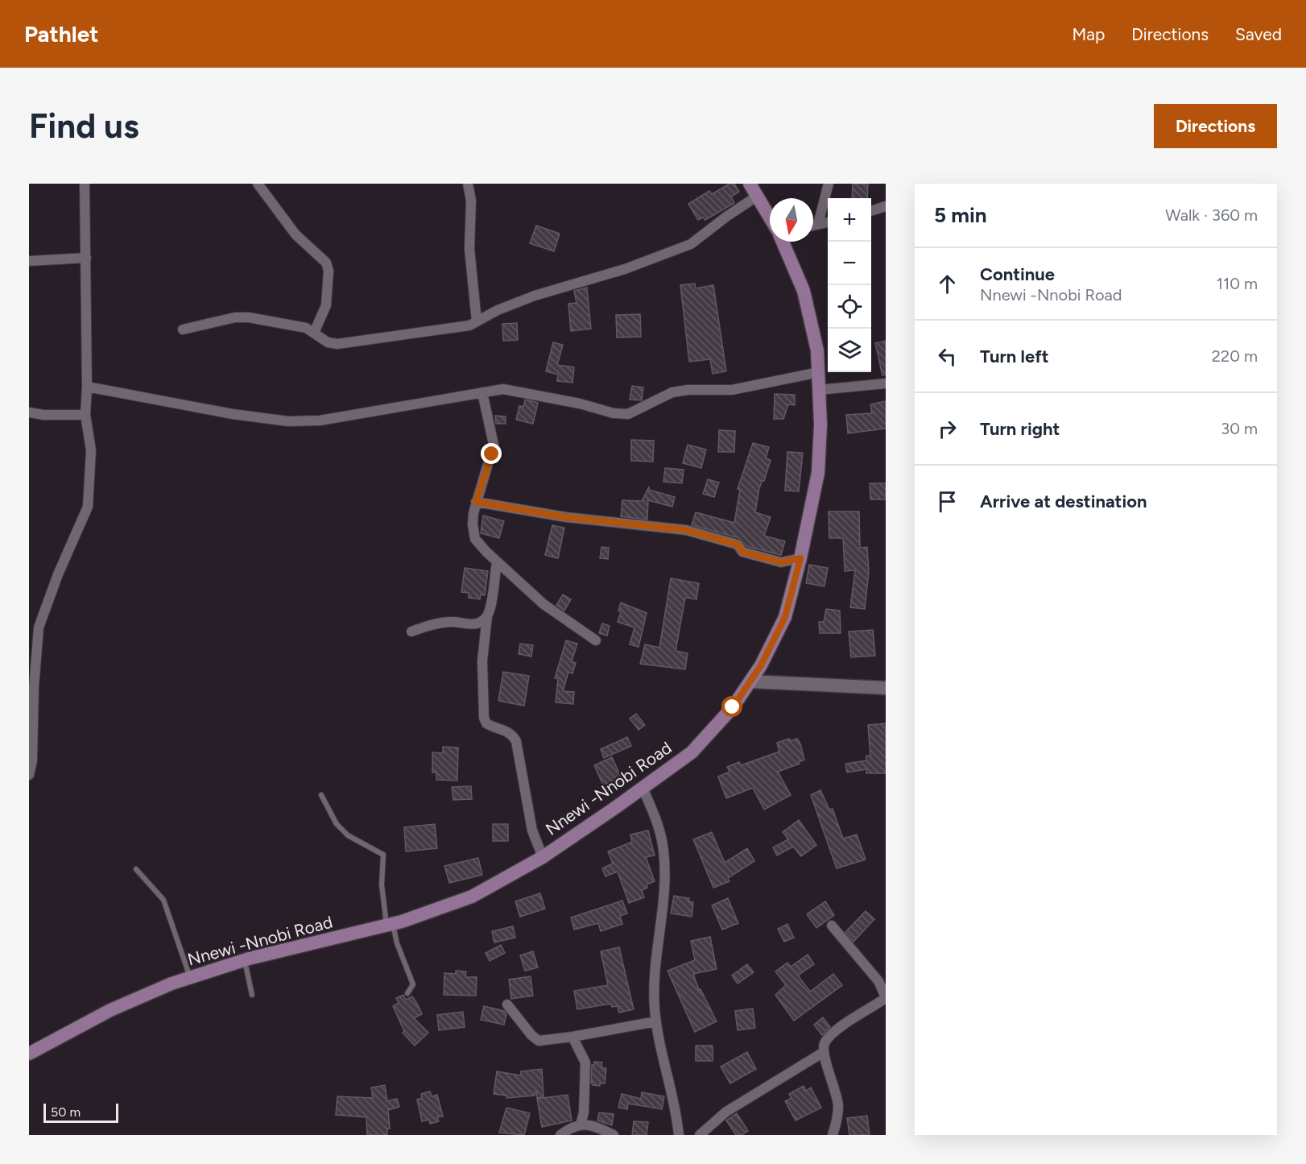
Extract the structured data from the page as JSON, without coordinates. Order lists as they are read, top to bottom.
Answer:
{
  "streets": {
    "main road": ["Nnewi -Nnobi Road"]
  },
  "scale_bar": "50 m",
  "north": "bottom",
  "page": {
    "header": "Pathlet",
    "nav": ["Map", "Directions", "Saved"],
    "buttons": "Directions",
    "title": "Find us",
    "heading": ["5 min", "Walk · 360 m"],
    "map_buttons": ["+", "−"],
    "list": [
      ["Continue", "Nnewi -Nnobi Road", "110 m"],
      ["Turn left", "220 m"],
      ["Turn right", "30 m"],
      "Arrive at destination"
    ],
    "scale": "50 m"
  }
}
